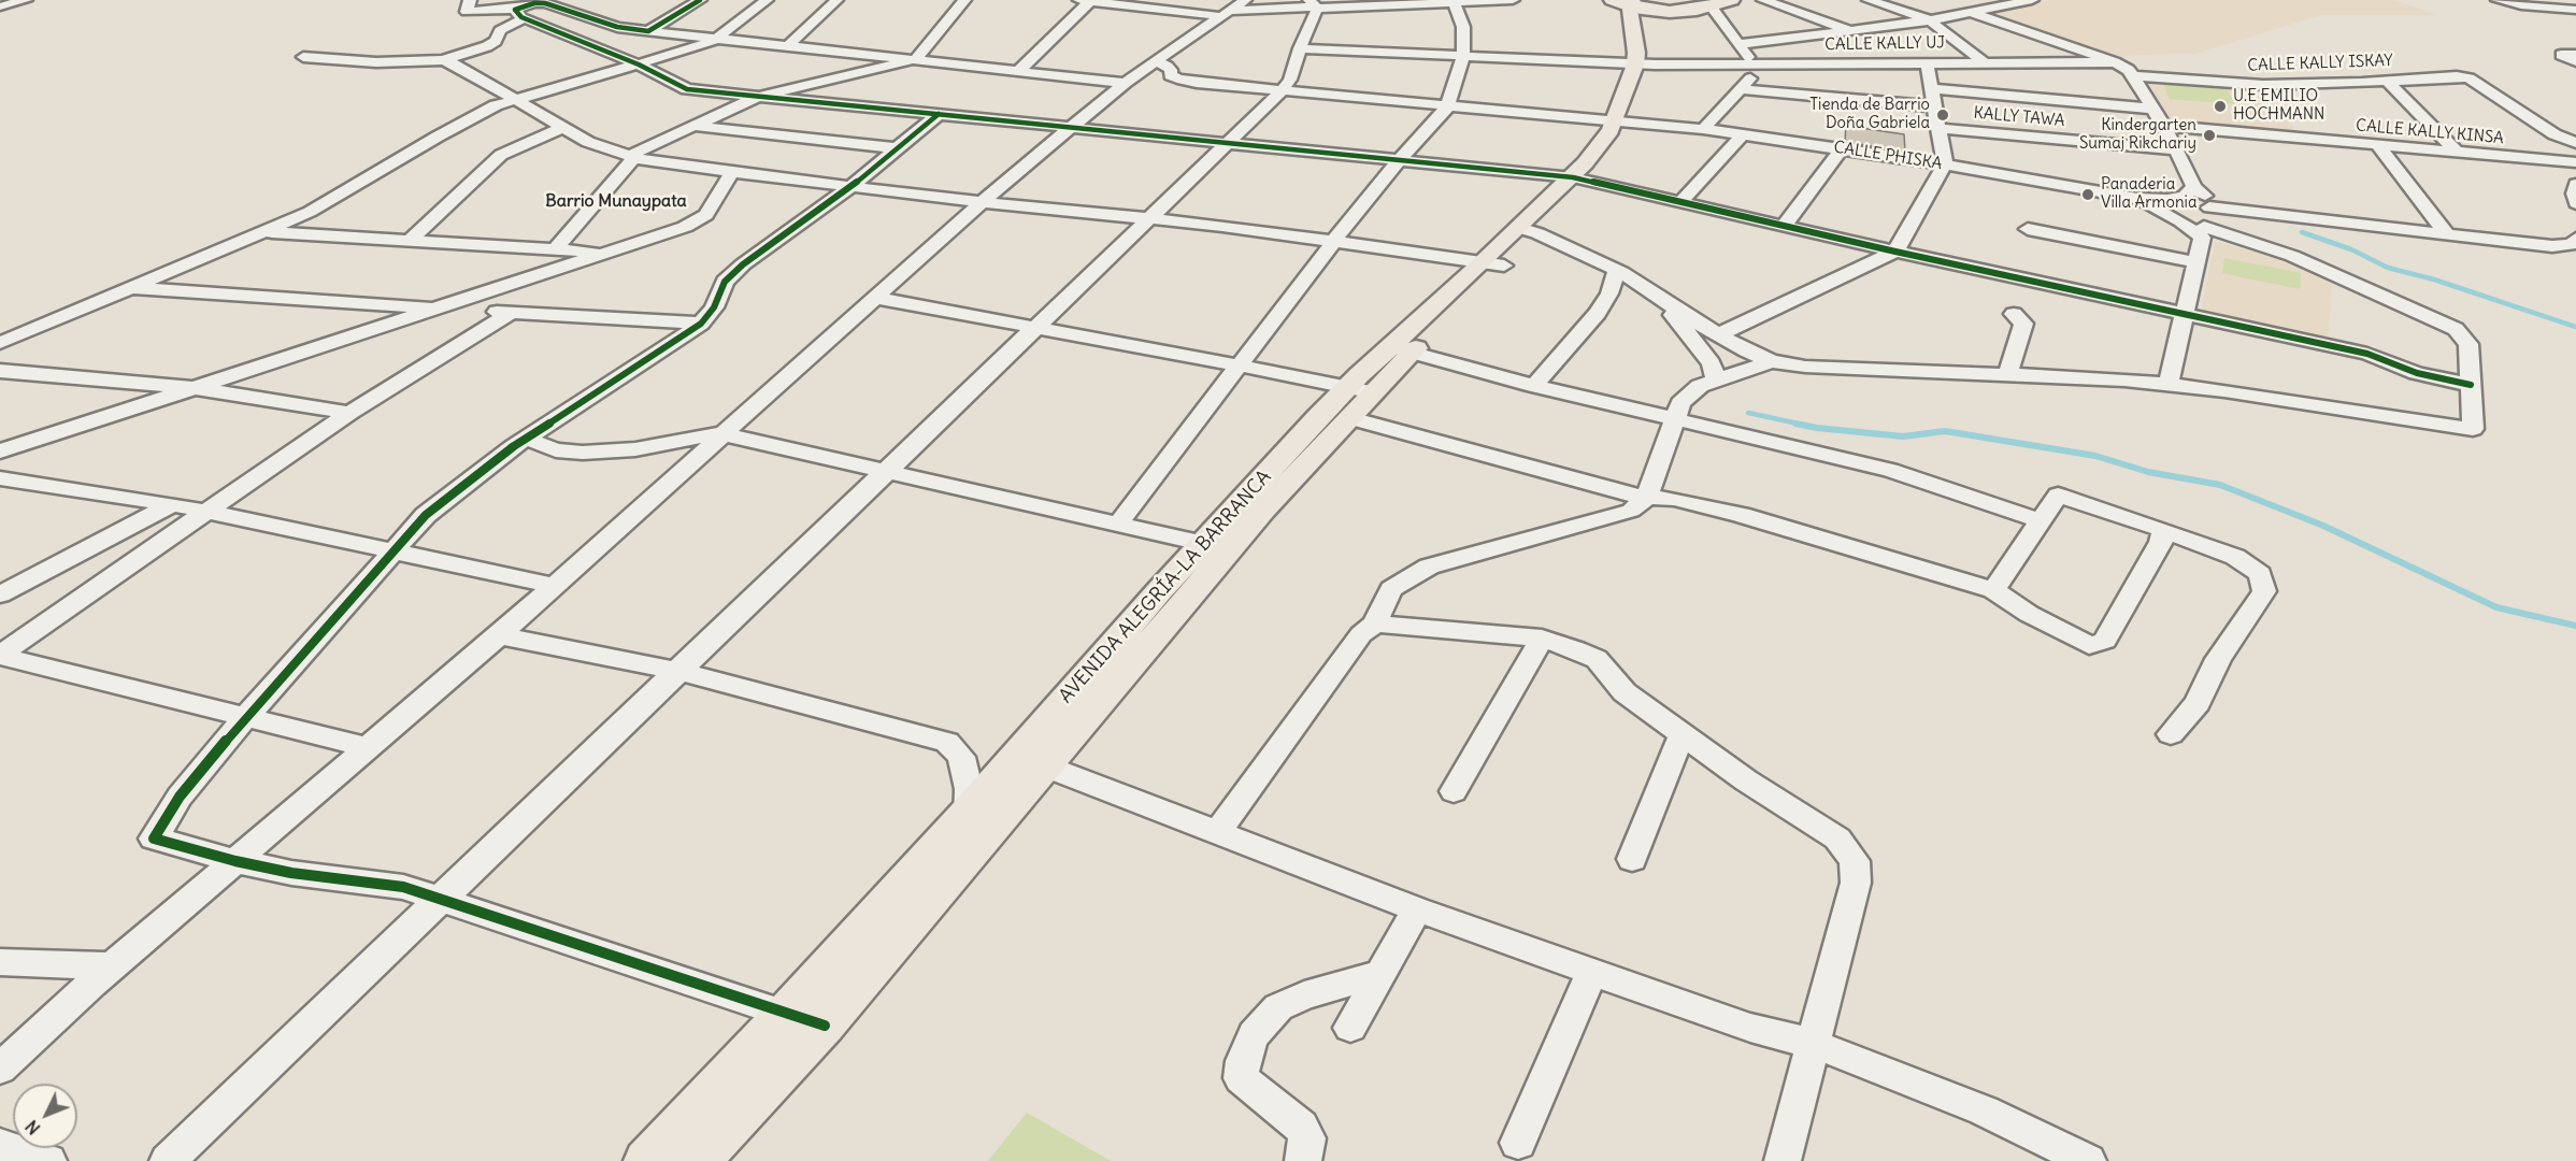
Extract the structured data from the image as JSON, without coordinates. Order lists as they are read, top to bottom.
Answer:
{
  "streets": {
    "main road": ["AVENIDA ALEGRÍA-LA BARRANCA"],
    "street": [
      "CALLE KALLY UJ",
      "CALLE KALLY ISKAY",
      "KALLY TAWA",
      "CALLE KALLY KINSA",
      "CALLE PHISKA"
    ]
  },
  "crossings": [
    ["CALLE KALLY UJ", "AVENIDA ALEGRÍA-LA BARRANCA"],
    ["CALLE PHISKA", "AVENIDA ALEGRÍA-LA BARRANCA"]
  ],
  "districts": ["Barrio Munaypata"],
  "places": [
    "U.E EMILIO HOCHMANN",
    "Tienda de Barrio Doña Gabriela",
    "Kindergarten Sumaj Rikchariy",
    "Panaderia Villa Armonia"
  ],
  "north": "bottom left"
}
